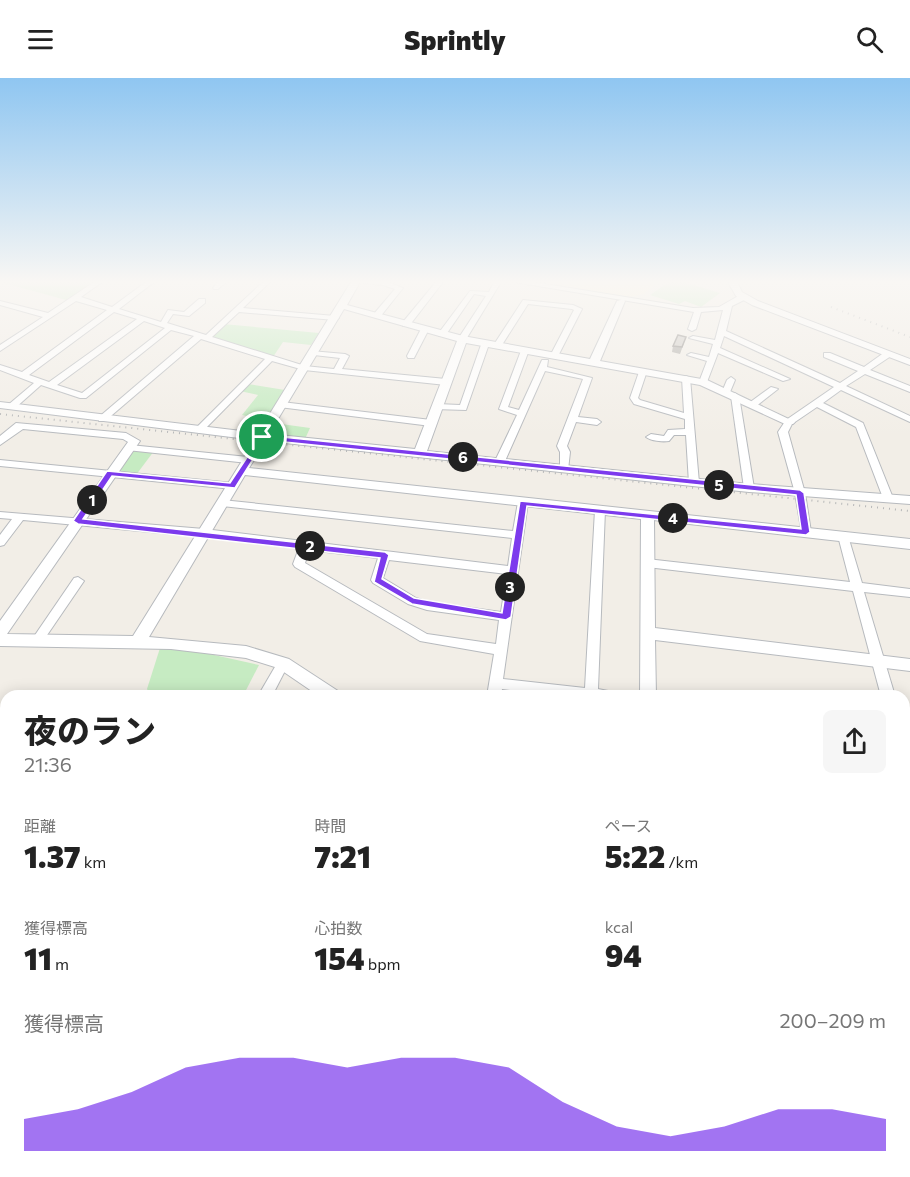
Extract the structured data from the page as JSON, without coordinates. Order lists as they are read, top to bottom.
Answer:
{
  "page": {
    "header": "Sprintly",
    "pins": [
      "6",
      "5",
      "1",
      "4",
      "2",
      "3"
    ],
    "heading": ["夜のラン", "21:36"],
    "stats": [
      ["距離", "1.37 km"],
      ["時間", "7:21"],
      ["ペース", "5:22 /km"],
      ["獲得標高", "11 m"],
      ["心拍数", "154 bpm"],
      ["kcal", "94"]
    ],
    "chart": ["獲得標高", "200–209 m"]
  }
}
